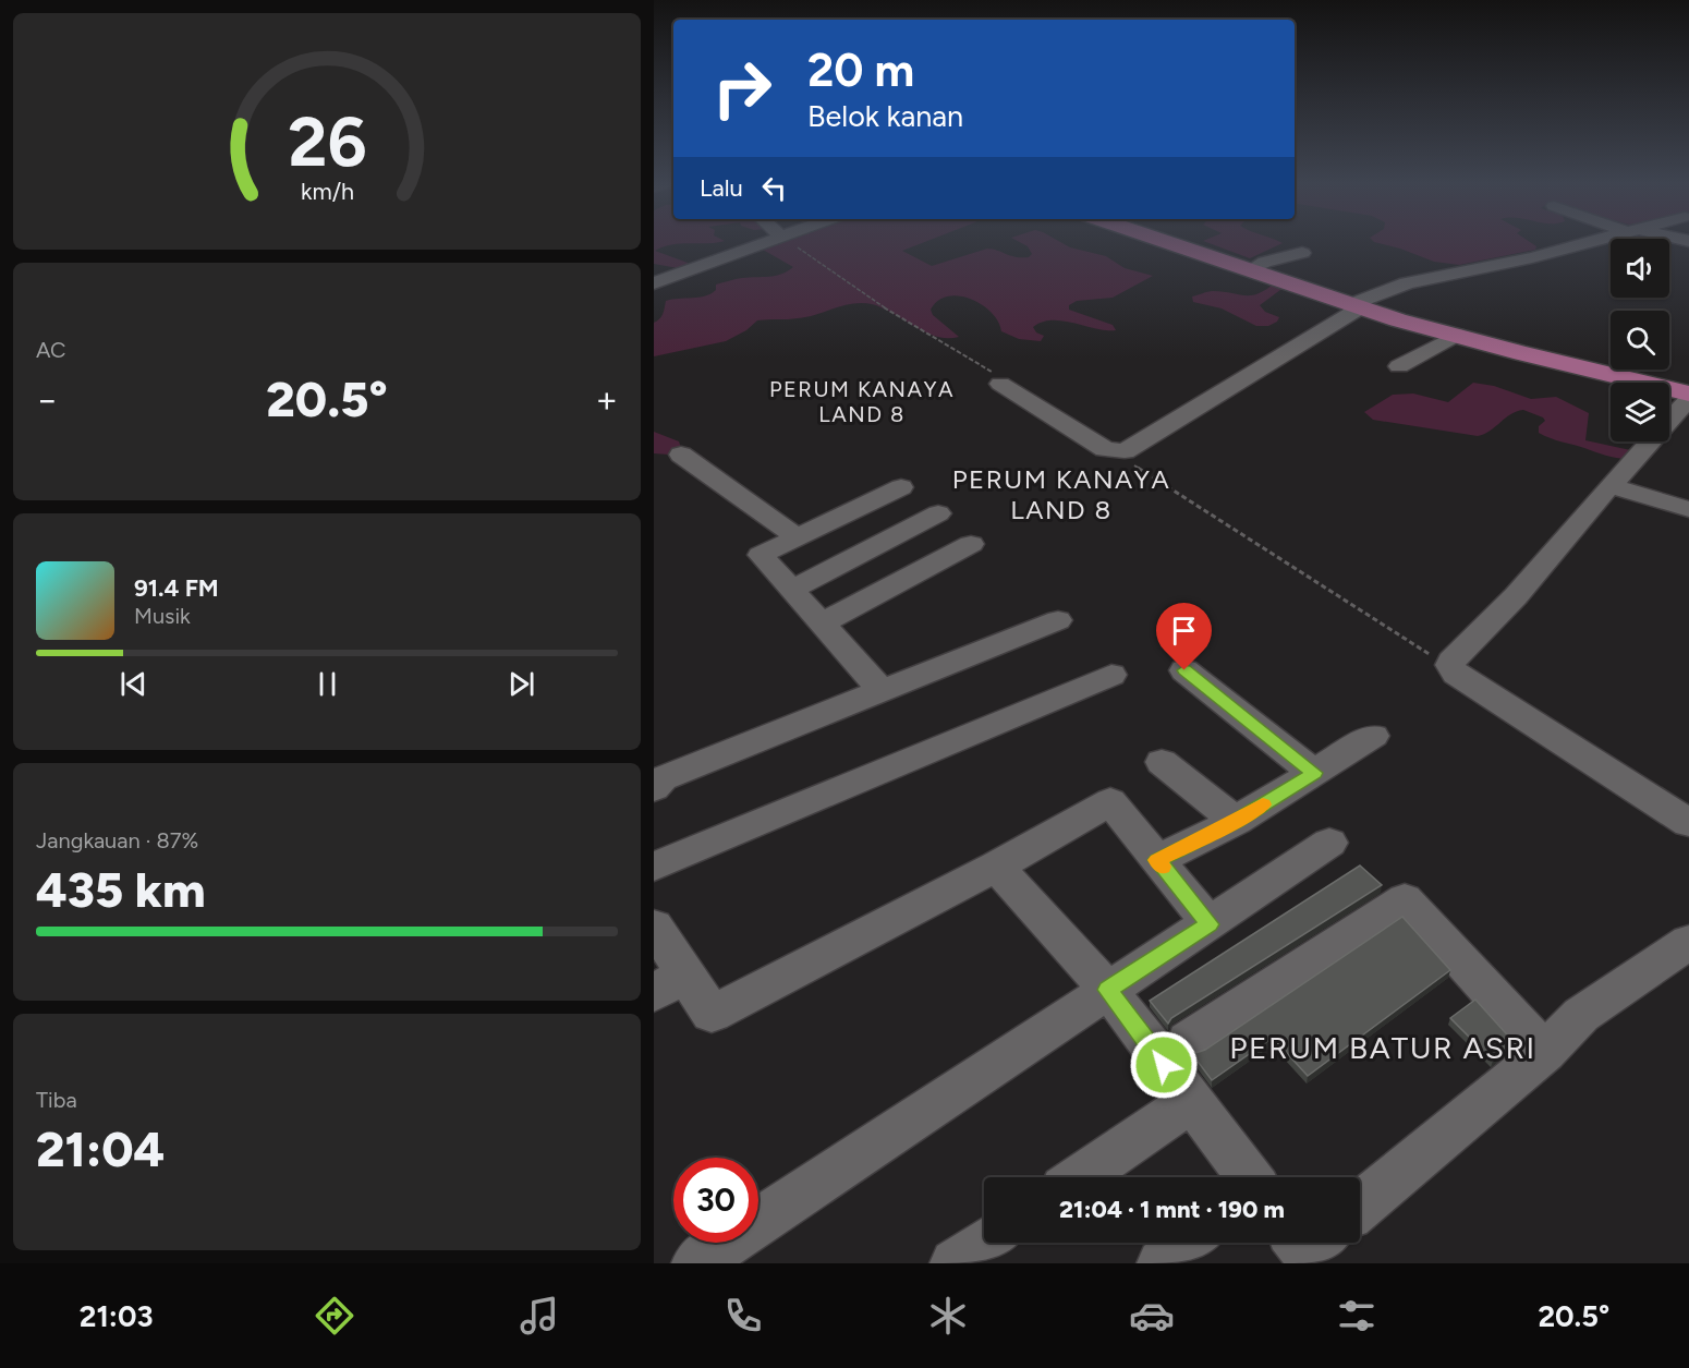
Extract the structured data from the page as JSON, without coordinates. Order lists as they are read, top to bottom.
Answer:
{
  "districts": ["PERUM KANAYA LAND 8", "PERUM KANAYA LAND 8", "PERUM BATUR ASRI"],
  "page": {
    "turn": ["20 m", "Belok kanan"],
    "then": "Lalu",
    "tile": [
      "AC",
      ["Jangkauan · 87%", "435 km"],
      ["Tiba", "21:04"]
    ],
    "heat": ["−", "20.5°", "+"],
    "song": ["91.4 FM", "Musik"],
    "limit": "30",
    "trip": "21:04 · 1 mnt · 190 m",
    "tabs": ["21:03", "20.5°"],
    "gauge": ["26", "km/h"]
  }
}
